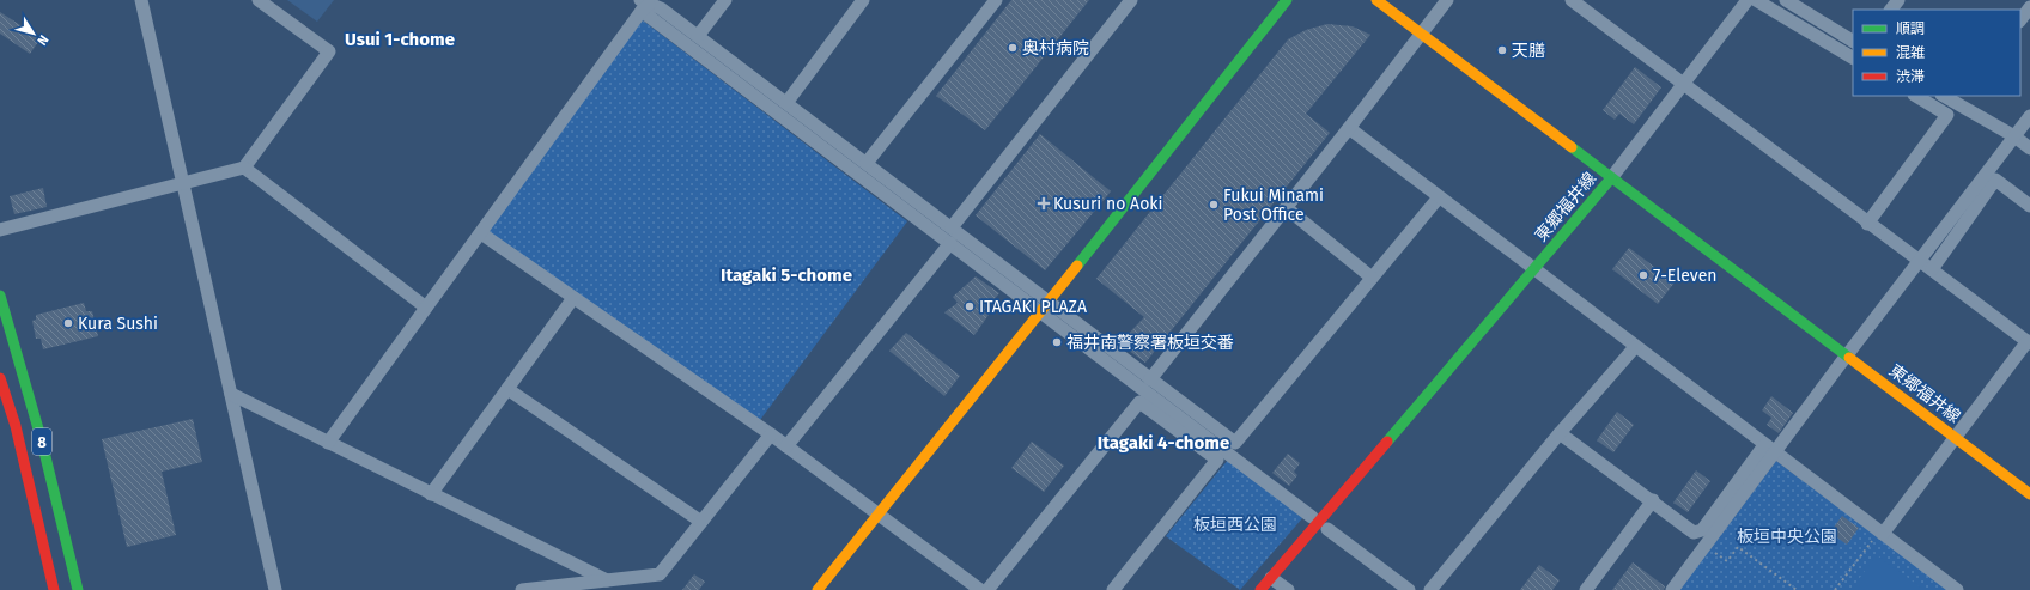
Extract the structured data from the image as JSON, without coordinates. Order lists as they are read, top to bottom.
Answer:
{
  "streets": {
    "main road": ["東郷福井線", "8"]
  },
  "districts": ["Usui 1-chome", "Itagaki 5-chome", "Itagaki 4-chome"],
  "parks": ["板垣西公園", "板垣中央公園"],
  "places": {
    "other": [
      "奥村病院",
      "天膳",
      "Fukui Minami Post Office",
      "7-Eleven",
      "ITAGAKI PLAZA",
      "Kura Sushi",
      "福井南警察署板垣交番"
    ],
    "health": ["Kusuri no Aoki"]
  },
  "legend": ["順調", "混雑", "渋滞"],
  "north": "bottom right"
}
